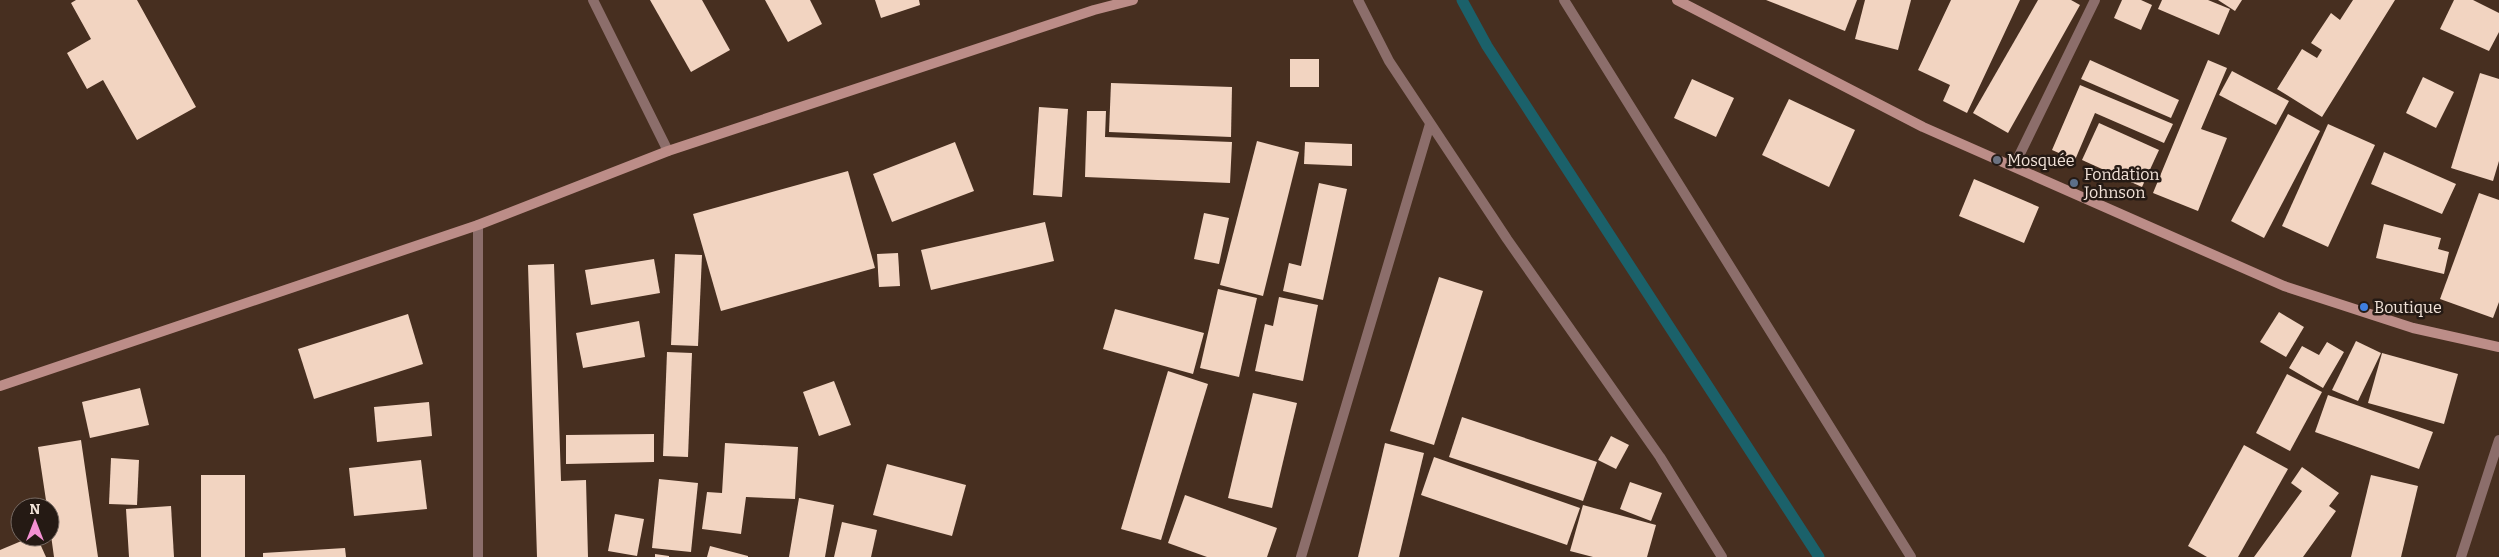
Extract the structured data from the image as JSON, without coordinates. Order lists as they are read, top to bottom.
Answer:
{
  "places": ["Mosquée", "Fondation Johnson", "Boutique"],
  "north": "top"
}
